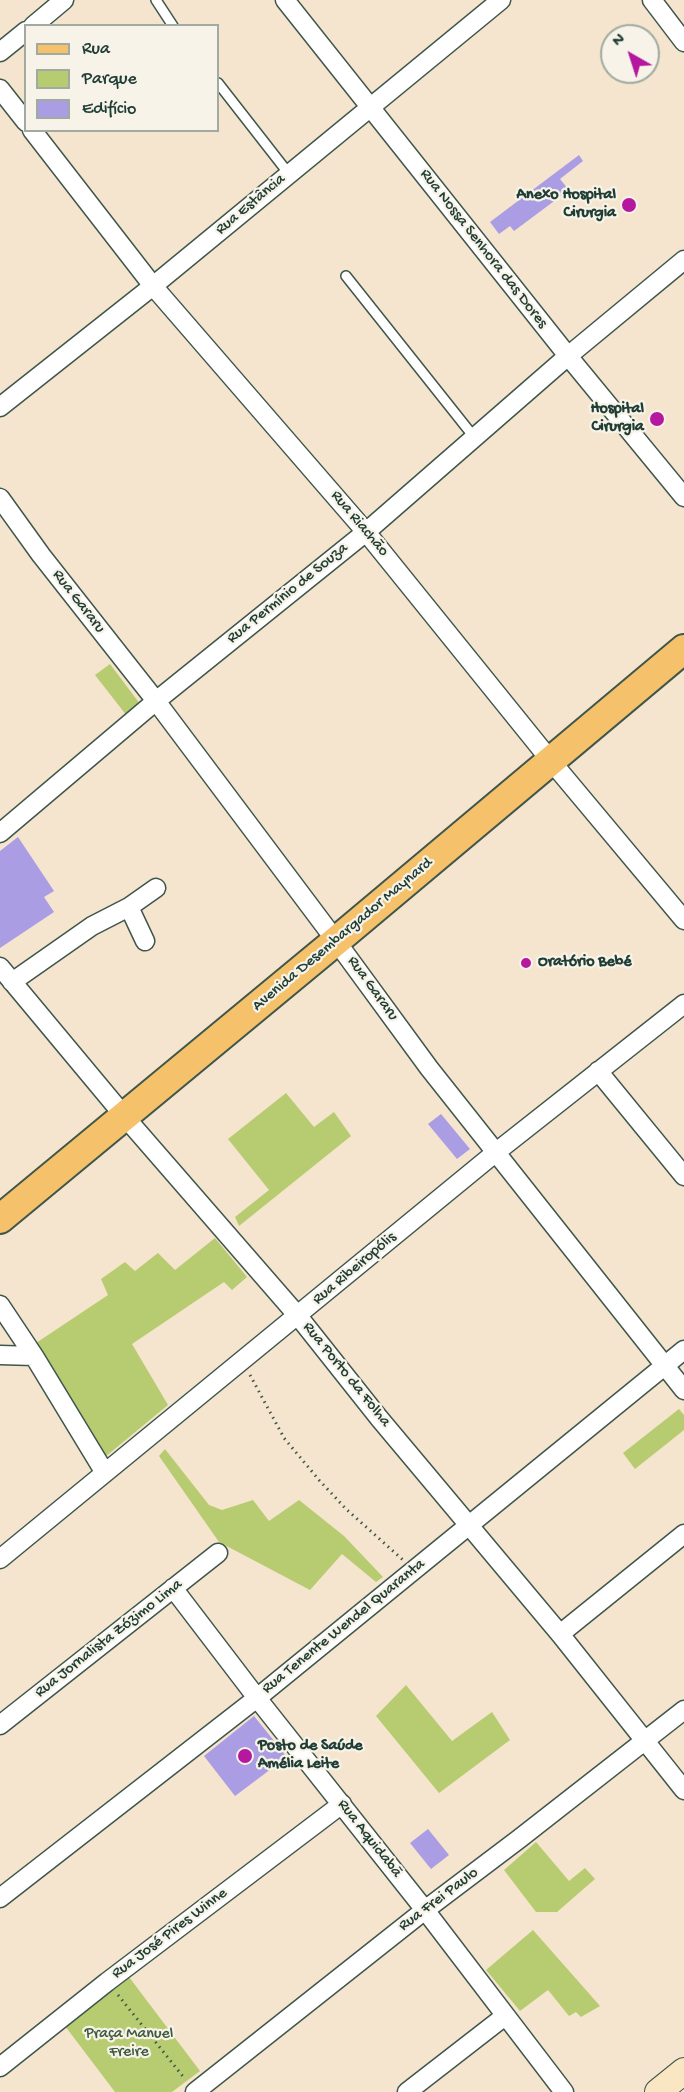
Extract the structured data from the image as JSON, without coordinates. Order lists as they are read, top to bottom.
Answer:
{
  "streets": {
    "main road": ["Avenida Desembargador Maynard"],
    "street": [
      "Rua Estância",
      "Rua Nossa Senhora das Dores",
      "Rua Riachão",
      "Rua Permínio de Souza",
      "Rua Gararu",
      "Rua Ribeiropólis",
      "Rua Porto da Folha",
      "Rua Tenente Wendel Quaranta",
      "Rua Jornalista Zózimo Lima",
      "Rua Aquidabã",
      "Rua Frei Paulo",
      "Rua José Pires Winne"
    ]
  },
  "crossings": [
    ["Rua Estância", "Rua Nossa Senhora das Dores"],
    ["Rua Estância", "Rua Riachão"],
    ["Rua Nossa Senhora das Dores", "Rua Permínio de Souza"],
    ["Rua Riachão", "Rua Permínio de Souza"],
    ["Rua Riachão", "Avenida Desembargador Maynard"],
    ["Rua Permínio de Souza", "Rua Gararu"],
    ["Rua Gararu", "Avenida Desembargador Maynard"],
    ["Rua Gararu", "Rua Ribeiropólis"],
    ["Rua Gararu", "Rua Tenente Wendel Quaranta"],
    ["Avenida Desembargador Maynard", "Rua Porto da Folha"],
    ["Rua Ribeiropólis", "Rua Porto da Folha"],
    ["Rua Porto da Folha", "Rua Tenente Wendel Quaranta"],
    ["Rua Porto da Folha", "Rua Frei Paulo"],
    ["Rua Tenente Wendel Quaranta", "Rua Aquidabã"],
    ["Rua Jornalista Zózimo Lima", "Rua Aquidabã"],
    ["Rua Aquidabã", "Rua Frei Paulo"],
    ["Rua Aquidabã", "Rua José Pires Winne"]
  ],
  "parks": ["Praça Manuel Freire"],
  "places": [
    "Anexo Hospital Cirurgia",
    "Hospital Cirurgia",
    "Oratório Bebé",
    "Posto de Saúde Amélia Leite"
  ],
  "legend": ["Rua", "Parque", "Edifício"],
  "north": "top left"
}
